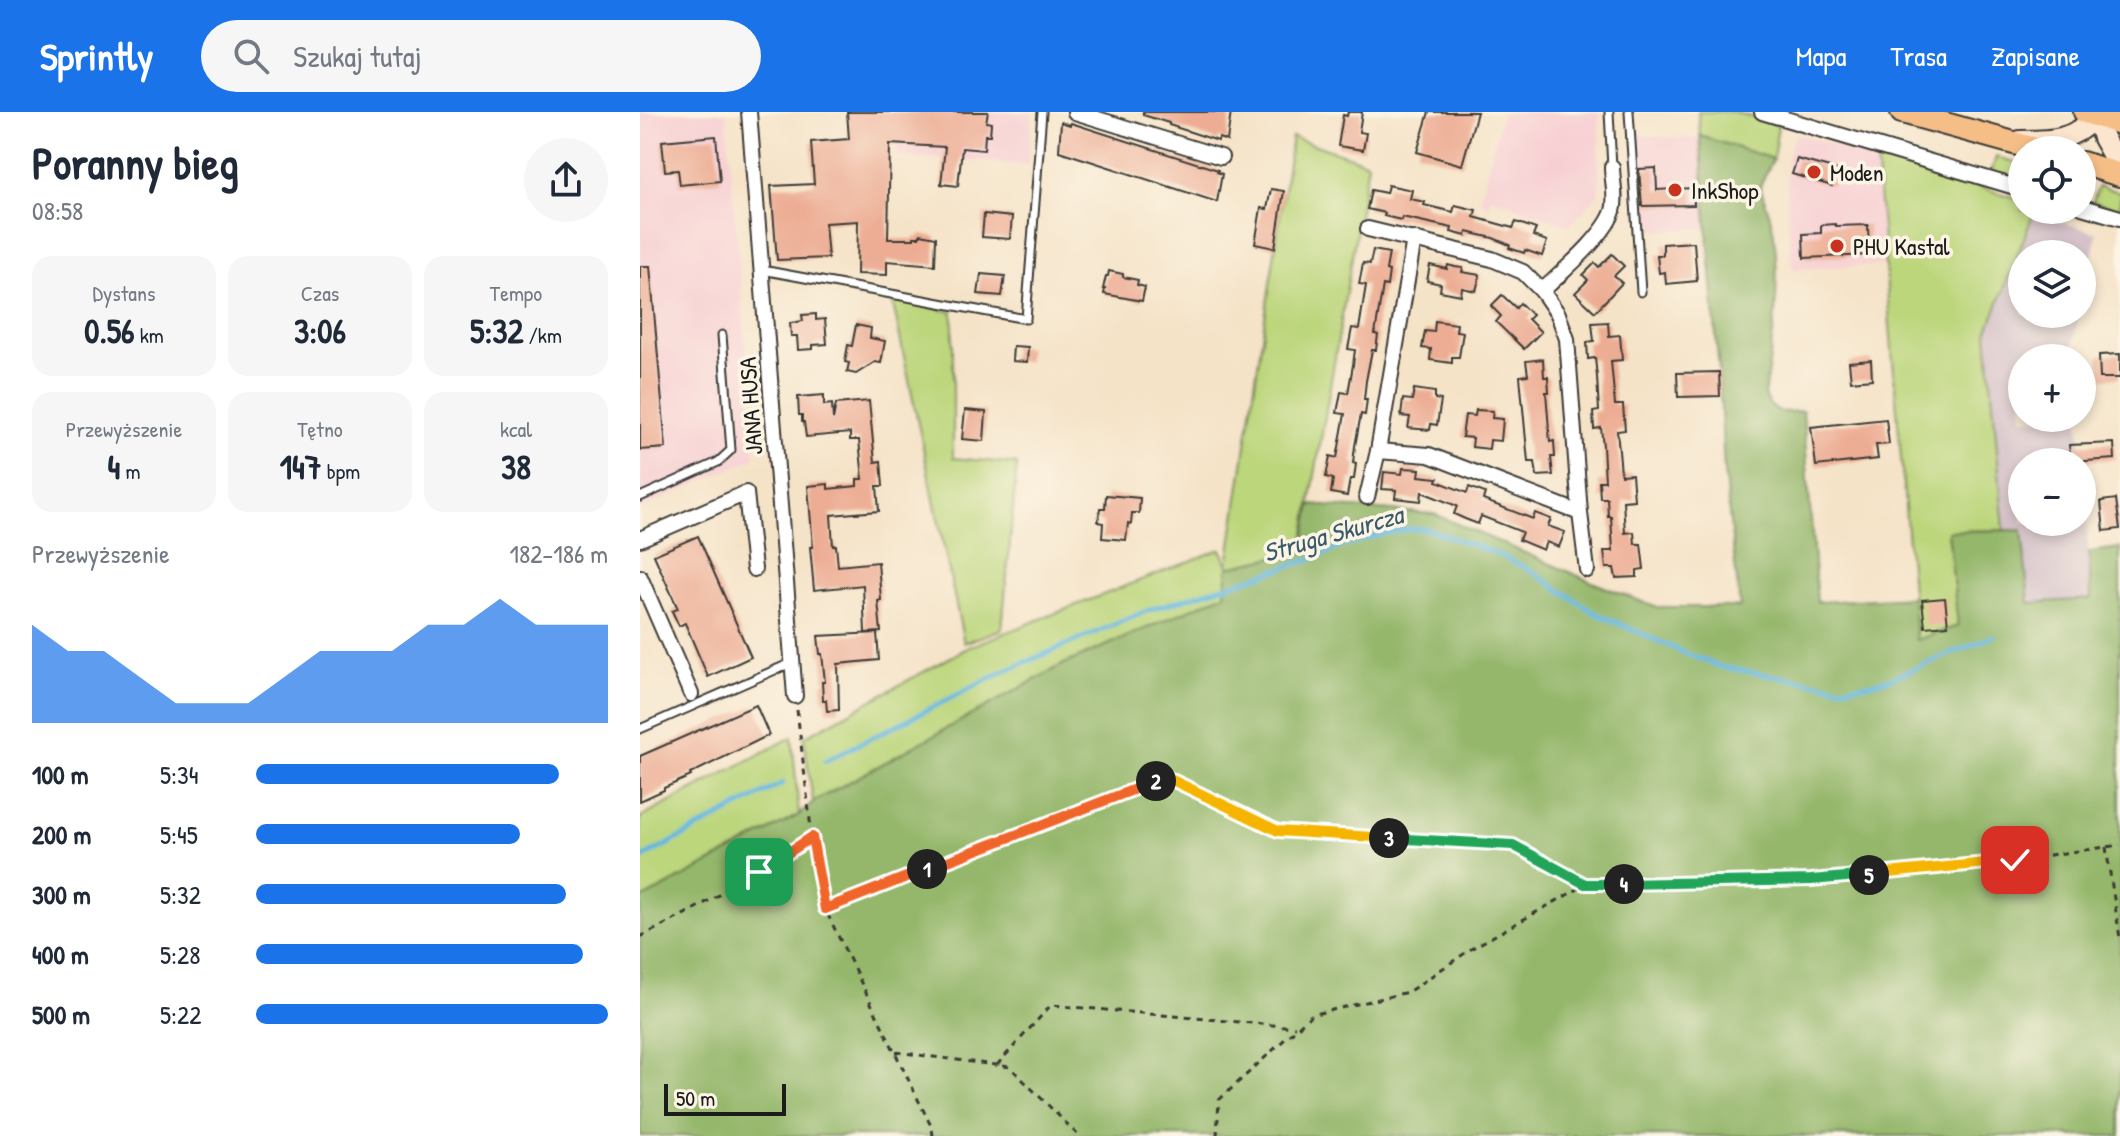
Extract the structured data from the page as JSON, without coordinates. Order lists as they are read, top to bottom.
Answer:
{
  "streets": {
    "street": ["JANA HUSA"]
  },
  "water": ["Struga Skurcza"],
  "places": ["Moden", "InkShop", "PHU Kastal"],
  "scale_bar": "50 m",
  "page": {
    "header": "Sprintly",
    "search": "Szukaj tutaj",
    "nav": ["Mapa", "Trasa", "Zapisane"],
    "heading": ["Poranny bieg", "08:58"],
    "map_buttons": ["+", "−"],
    "stats": [
      ["Dystans", "0.56 km"],
      ["Czas", "3:06"],
      ["Tempo", "5:32 /km"],
      ["Przewyższenie", "4 m"],
      ["Tętno", "147 bpm"],
      ["kcal", "38"]
    ],
    "chart": ["Przewyższenie", "182–186 m"],
    "list": [
      {
        "name": "100 m",
        "note": "5:34"
      },
      {
        "name": "200 m",
        "note": "5:45"
      },
      {
        "name": "300 m",
        "note": "5:32"
      },
      {
        "name": "400 m",
        "note": "5:28"
      },
      {
        "name": "500 m",
        "note": "5:22"
      }
    ],
    "pins": [
      "2",
      "3",
      "1",
      "5",
      "4"
    ],
    "scale": "50 m"
  }
}
